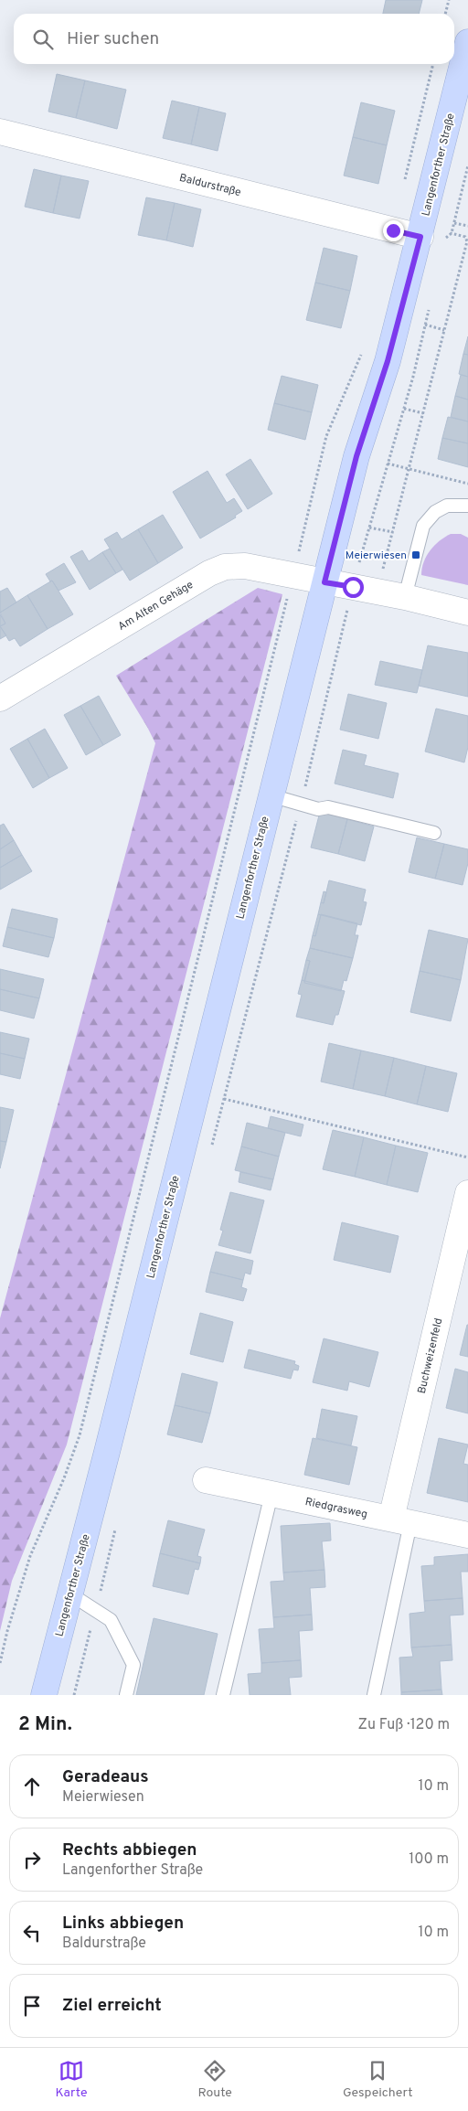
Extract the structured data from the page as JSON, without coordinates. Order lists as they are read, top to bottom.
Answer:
{
  "streets": {
    "main road": ["Langenforther Straße"],
    "street": [
      "Baldurstraße",
      "Am Alten Gehäge",
      "Buchweizenfeld",
      "Riedgrasweg"
    ]
  },
  "crossings": [
    ["Langenforther Straße", "Baldurstraße"],
    ["Langenforther Straße", "Am Alten Gehäge"],
    ["Buchweizenfeld", "Riedgrasweg"]
  ],
  "places": {
    "transit": ["Meierwiesen"]
  },
  "page": {
    "search": "Hier suchen",
    "heading": ["2 Min.", "Zu Fuß · 120 m"],
    "list": [
      ["Geradeaus", "Meierwiesen", "10 m"],
      ["Rechts abbiegen", "Langenforther Straße", "100 m"],
      ["Links abbiegen", "Baldurstraße", "10 m"],
      "Ziel erreicht"
    ],
    "nav": ["Karte", "Route", "Gespeichert"]
  }
}
